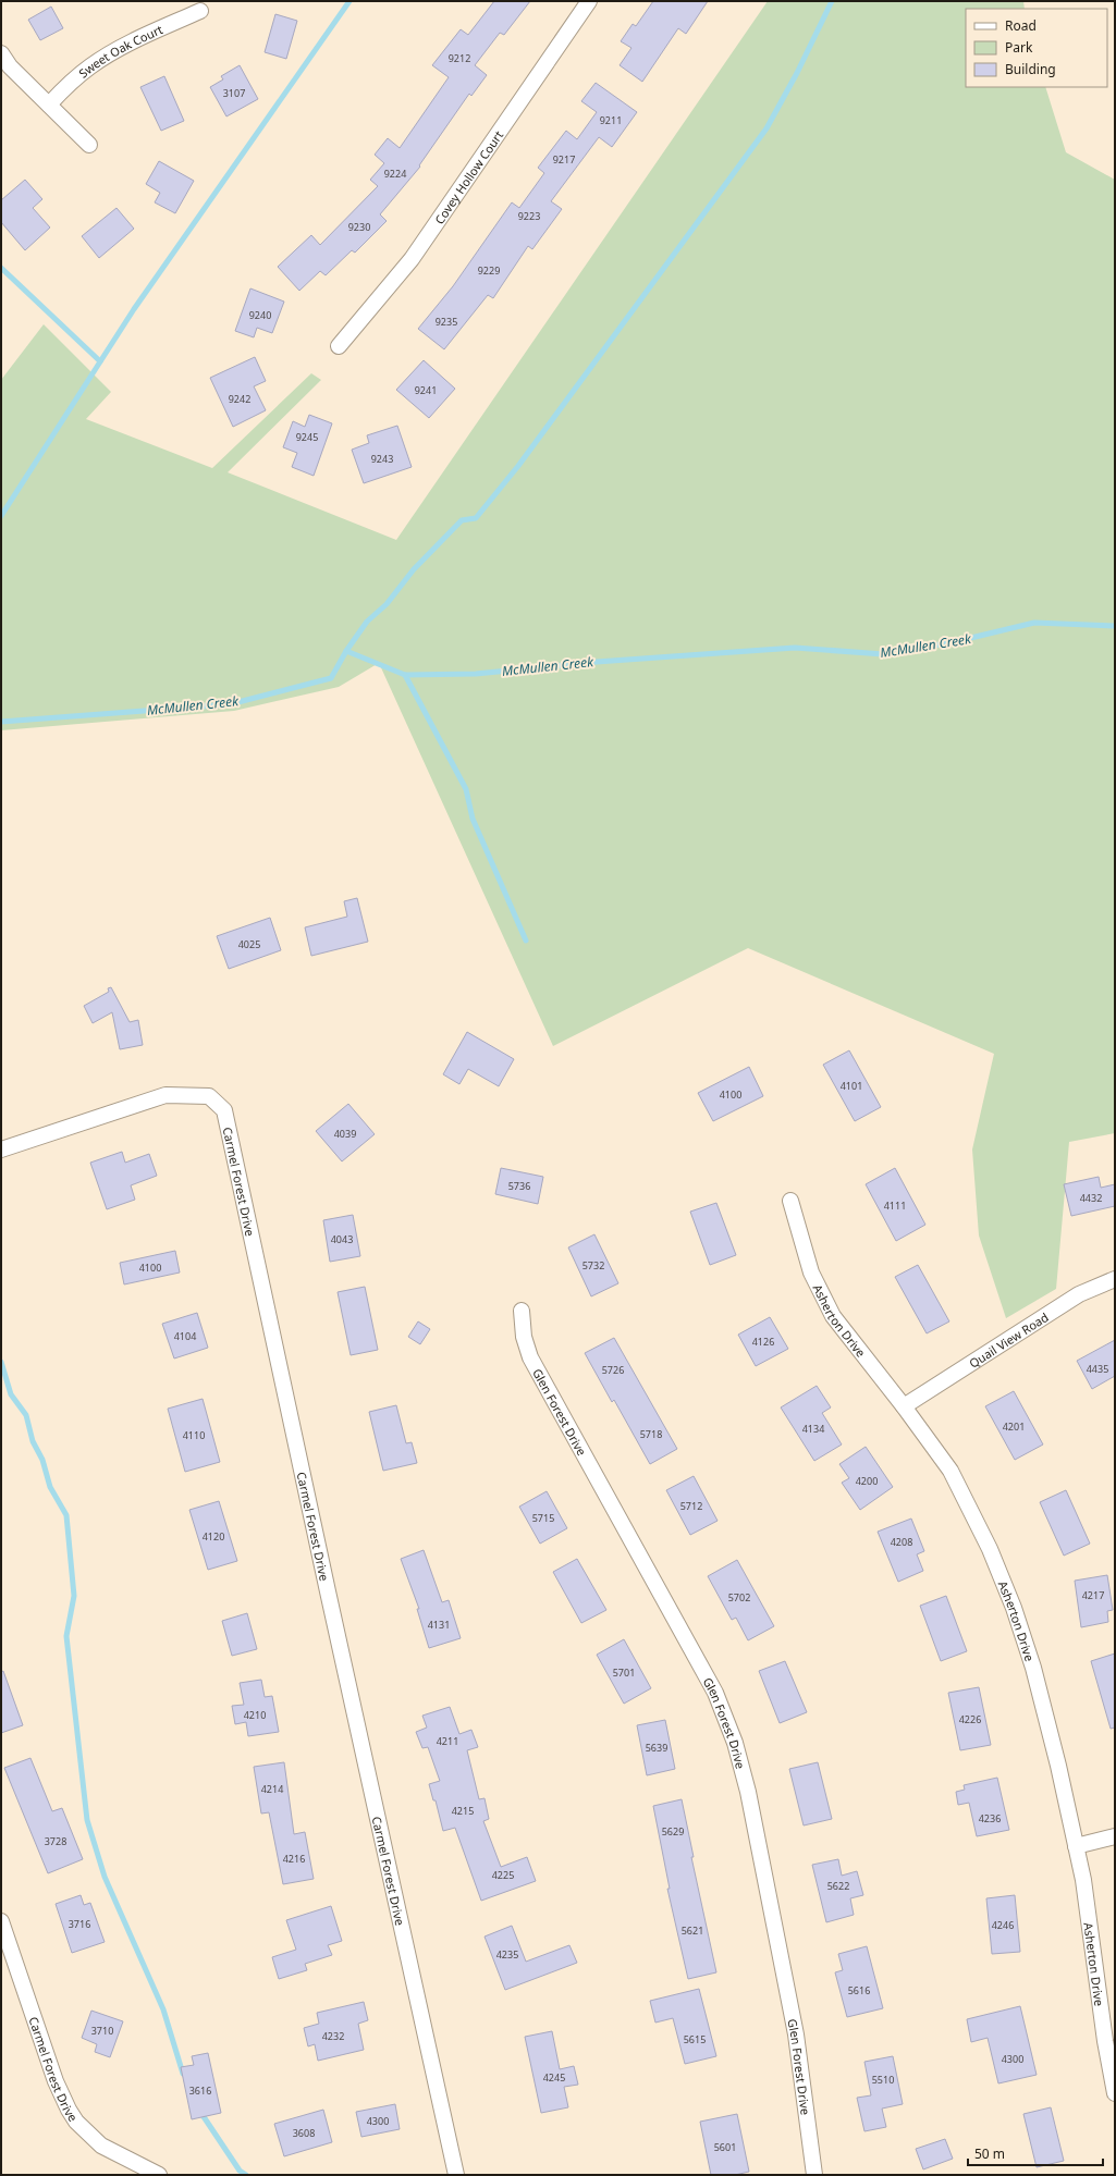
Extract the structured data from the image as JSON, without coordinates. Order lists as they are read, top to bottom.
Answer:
{
  "streets": {
    "street": [
      "Sweet Oak Court",
      "Covey Hollow Court",
      "Carmel Forest Drive",
      "Asherton Drive",
      "Quail View Road",
      "Glen Forest Drive"
    ]
  },
  "crossings": [
    ["Asherton Drive", "Quail View Road"]
  ],
  "water": ["McMullen Creek"],
  "house_numbers": [
    "9212",
    "3107",
    "9211",
    "9217",
    "9224",
    "9223",
    "9230",
    "9229",
    "9240",
    "9235",
    "9241",
    "9242",
    "9245",
    "9243",
    "4025",
    "4101",
    "4100",
    "4039",
    "5736",
    "4432",
    "4111",
    "4043",
    "5732",
    "4100",
    "4104",
    "4126",
    "4435",
    "5726",
    "4201",
    "4134",
    "5718",
    "4110",
    "4200",
    "5712",
    "5715",
    "4120",
    "4208",
    "4217",
    "5702",
    "4131",
    "5701",
    "4210",
    "4226",
    "4211",
    "5639",
    "4214",
    "4215",
    "4236",
    "5629",
    "3728",
    "4216",
    "4225",
    "5622",
    "3716",
    "4246",
    "5621",
    "4235",
    "5616",
    "3710",
    "4232",
    "5615",
    "4300",
    "4245",
    "5510",
    "3616",
    "4300",
    "3608",
    "5601"
  ],
  "legend": ["Road", "Park", "Building"],
  "scale_bar": "50 m"
}
